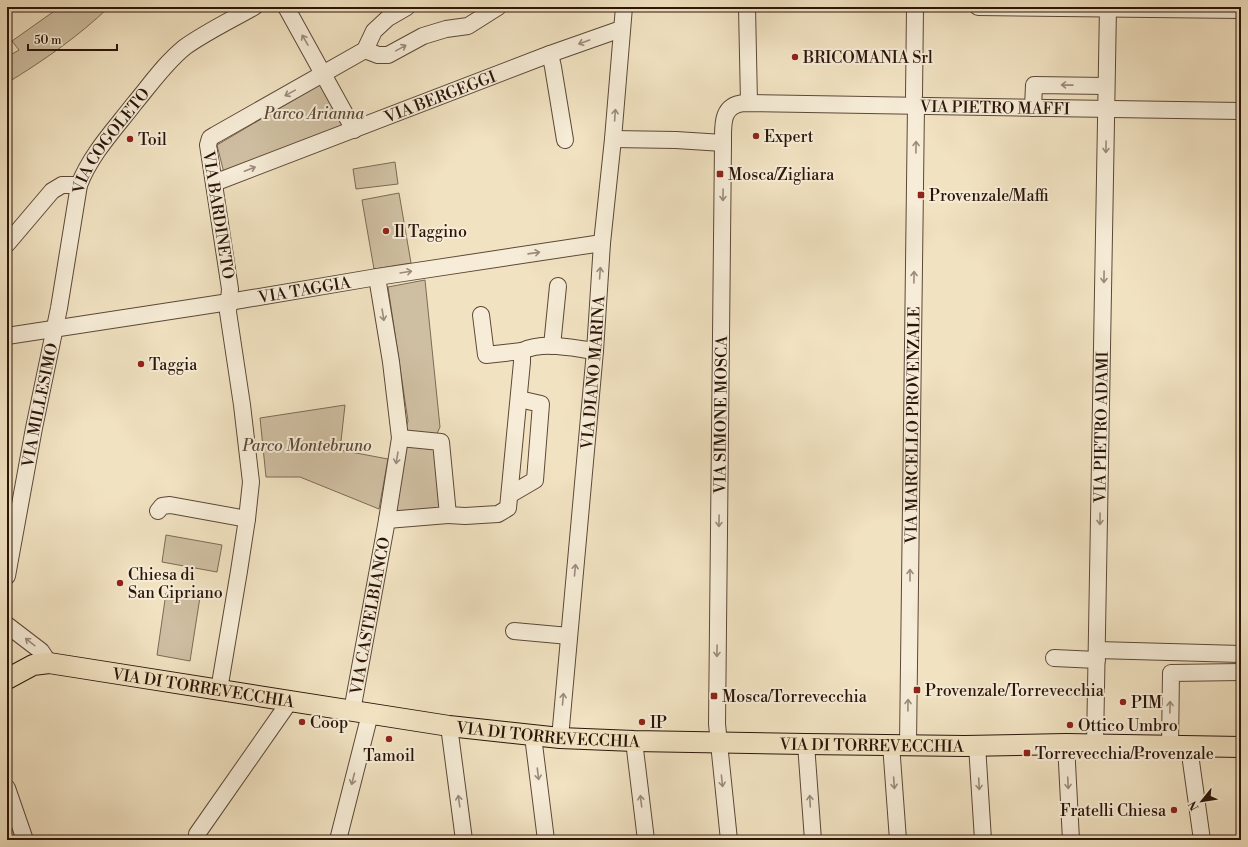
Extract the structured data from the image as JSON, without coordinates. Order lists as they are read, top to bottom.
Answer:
{
  "streets": {
    "main road": ["VIA DI TORREVECCHIA"],
    "street": [
      "VIA BERGEGGI",
      "VIA PIETRO MAFFI",
      "VIA COGOLETO",
      "VIA BARDINETO",
      "VIA TAGGIA",
      "VIA DIANO MARINA",
      "VIA MILLESIMO",
      "VIA SIMONE MOSCA",
      "VIA MARCELLO PROVENZALE",
      "VIA PIETRO ADAMI",
      "VIA CASTELBIANCO"
    ]
  },
  "crossings": [
    ["VIA BERGEGGI", "VIA BARDINETO"],
    ["VIA BERGEGGI", "VIA DIANO MARINA"],
    ["VIA PIETRO MAFFI", "VIA SIMONE MOSCA"],
    ["VIA PIETRO MAFFI", "VIA MARCELLO PROVENZALE"],
    ["VIA PIETRO MAFFI", "VIA PIETRO ADAMI"],
    ["VIA COGOLETO", "VIA TAGGIA"],
    ["VIA COGOLETO", "VIA MILLESIMO"],
    ["VIA BARDINETO", "VIA TAGGIA"],
    ["VIA BARDINETO", "VIA DI TORREVECCHIA"],
    ["VIA TAGGIA", "VIA DIANO MARINA"],
    ["VIA TAGGIA", "VIA MILLESIMO"],
    ["VIA TAGGIA", "VIA CASTELBIANCO"],
    ["VIA DIANO MARINA", "VIA DI TORREVECCHIA"],
    ["VIA SIMONE MOSCA", "VIA DI TORREVECCHIA"],
    ["VIA MARCELLO PROVENZALE", "VIA DI TORREVECCHIA"],
    ["VIA PIETRO ADAMI", "VIA DI TORREVECCHIA"],
    ["VIA CASTELBIANCO", "VIA DI TORREVECCHIA"]
  ],
  "one_way": ["VIA SIMONE MOSCA", "VIA PIETRO ADAMI"],
  "parks": ["Parco Arianna", "Parco Montebruno"],
  "places": {
    "other": [
      "BRICOMANIA Srl",
      "Expert",
      "Toil",
      "Il Taggino",
      "Taggia",
      "Chiesa di San Cipriano",
      "PIM",
      "Coop",
      "IP",
      "Ottico Umbro",
      "Tamoil",
      "Fratelli Chiesa"
    ],
    "transit": [
      "Mosca/Zigliara",
      "Provenzale/Maffi",
      "Provenzale/Torrevecchia",
      "Mosca/Torrevecchia",
      "Torrevecchia/Provenzale"
    ]
  },
  "scale_bar": "50 m",
  "north": "bottom left"
}
